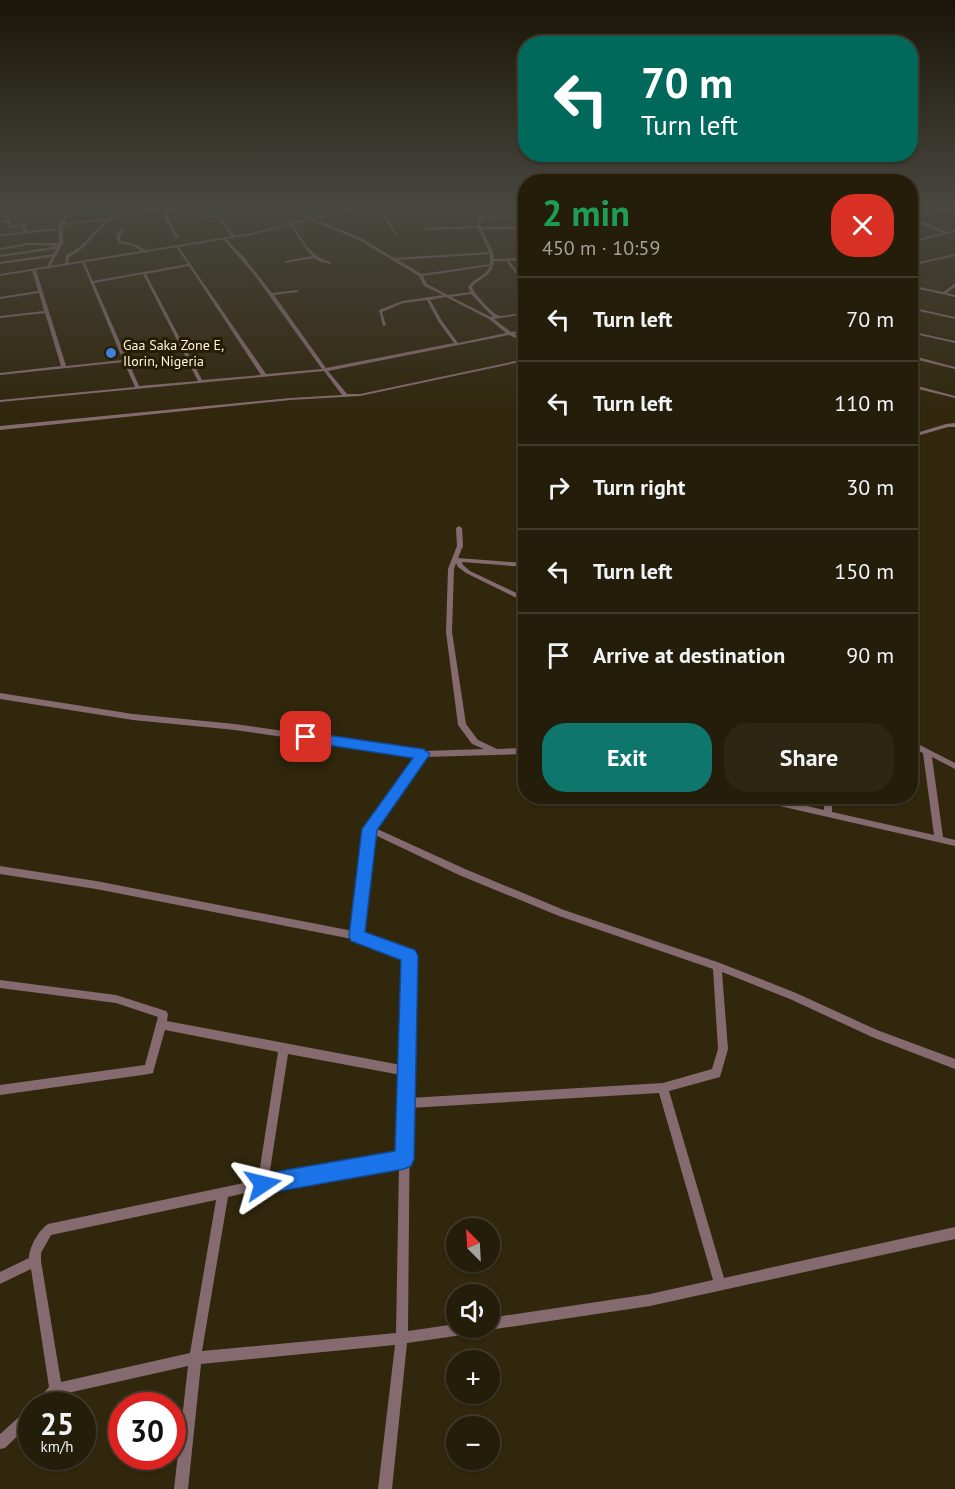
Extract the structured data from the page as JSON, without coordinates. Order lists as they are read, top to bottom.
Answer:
{
  "places": ["Gaa Saka Zone E, Ilorin, Nigeria"],
  "north": "top left",
  "page": {
    "turn": ["70 m", "Turn left"],
    "heading": ["2 min", "450 m · 10:59"],
    "list": [
      {
        "name": "Turn left",
        "value": "70 m"
      },
      {
        "name": "Turn left",
        "value": "110 m"
      },
      {
        "name": "Turn right",
        "value": "30 m"
      },
      {
        "name": "Turn left",
        "value": "150 m"
      },
      {
        "name": "Arrive at destination",
        "value": "90 m"
      }
    ],
    "buttons": ["Exit", "Share"],
    "map_buttons": ["+", "−"],
    "speed": "25 km/h",
    "limit": "30"
  }
}
